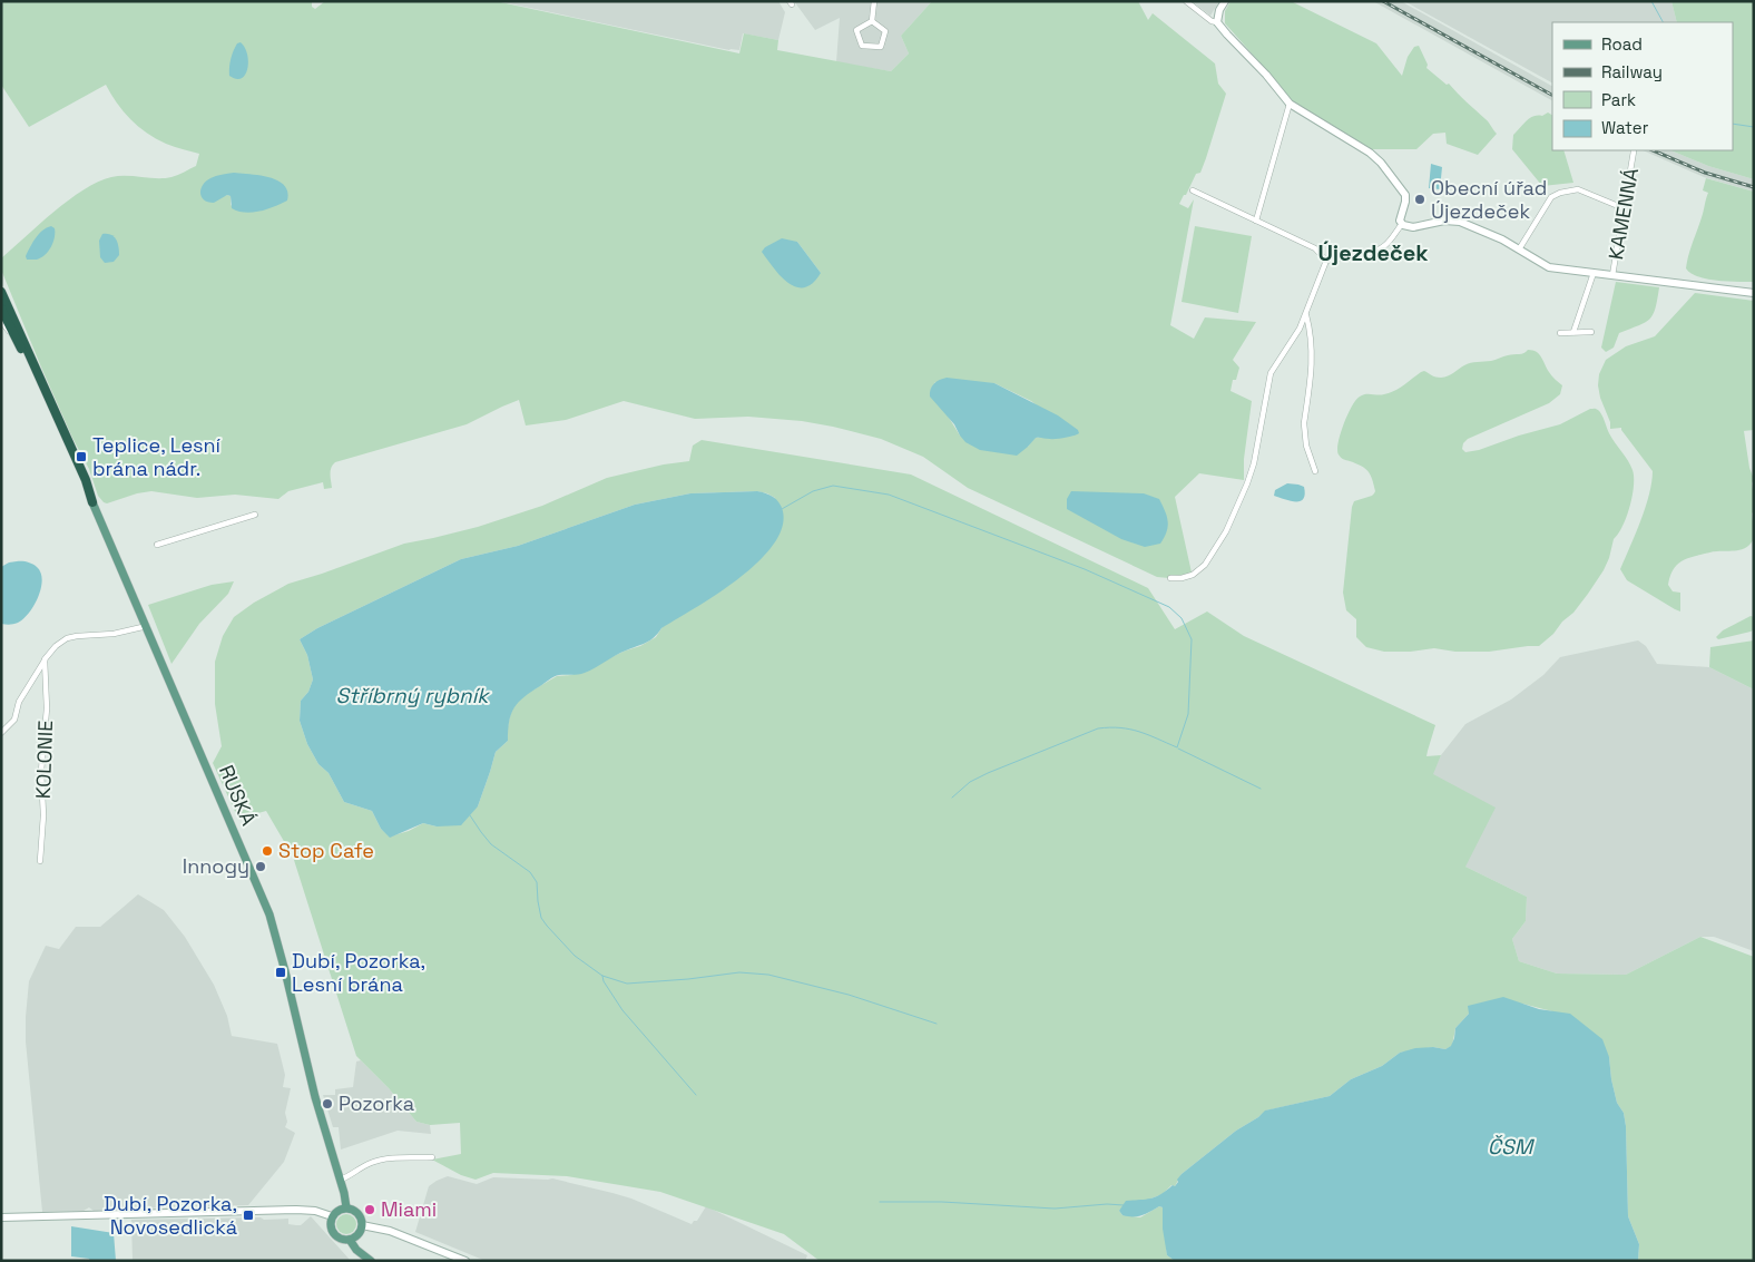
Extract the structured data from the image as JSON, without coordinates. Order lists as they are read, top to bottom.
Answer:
{
  "streets": {
    "main road": ["RUSKÁ"],
    "street": ["KAMENNÁ", "KOLONIE"]
  },
  "crossings": [
    ["KOLONIE", "RUSKÁ"]
  ],
  "districts": ["Újezdeček"],
  "water": ["Stříbrný rybník", "ČSM"],
  "places": {
    "other": [
      "Obecní úřad Újezdeček",
      "Stop Cafe",
      "Innogy",
      "Pozorka",
      "Miami"
    ],
    "transit": ["Teplice, Lesní brána nádr.", "Dubí, Pozorka, Lesní brána", "Dubí, Pozorka, Novosedlická"]
  },
  "legend": [
    "Road",
    "Railway",
    "Park",
    "Water"
  ]
}
